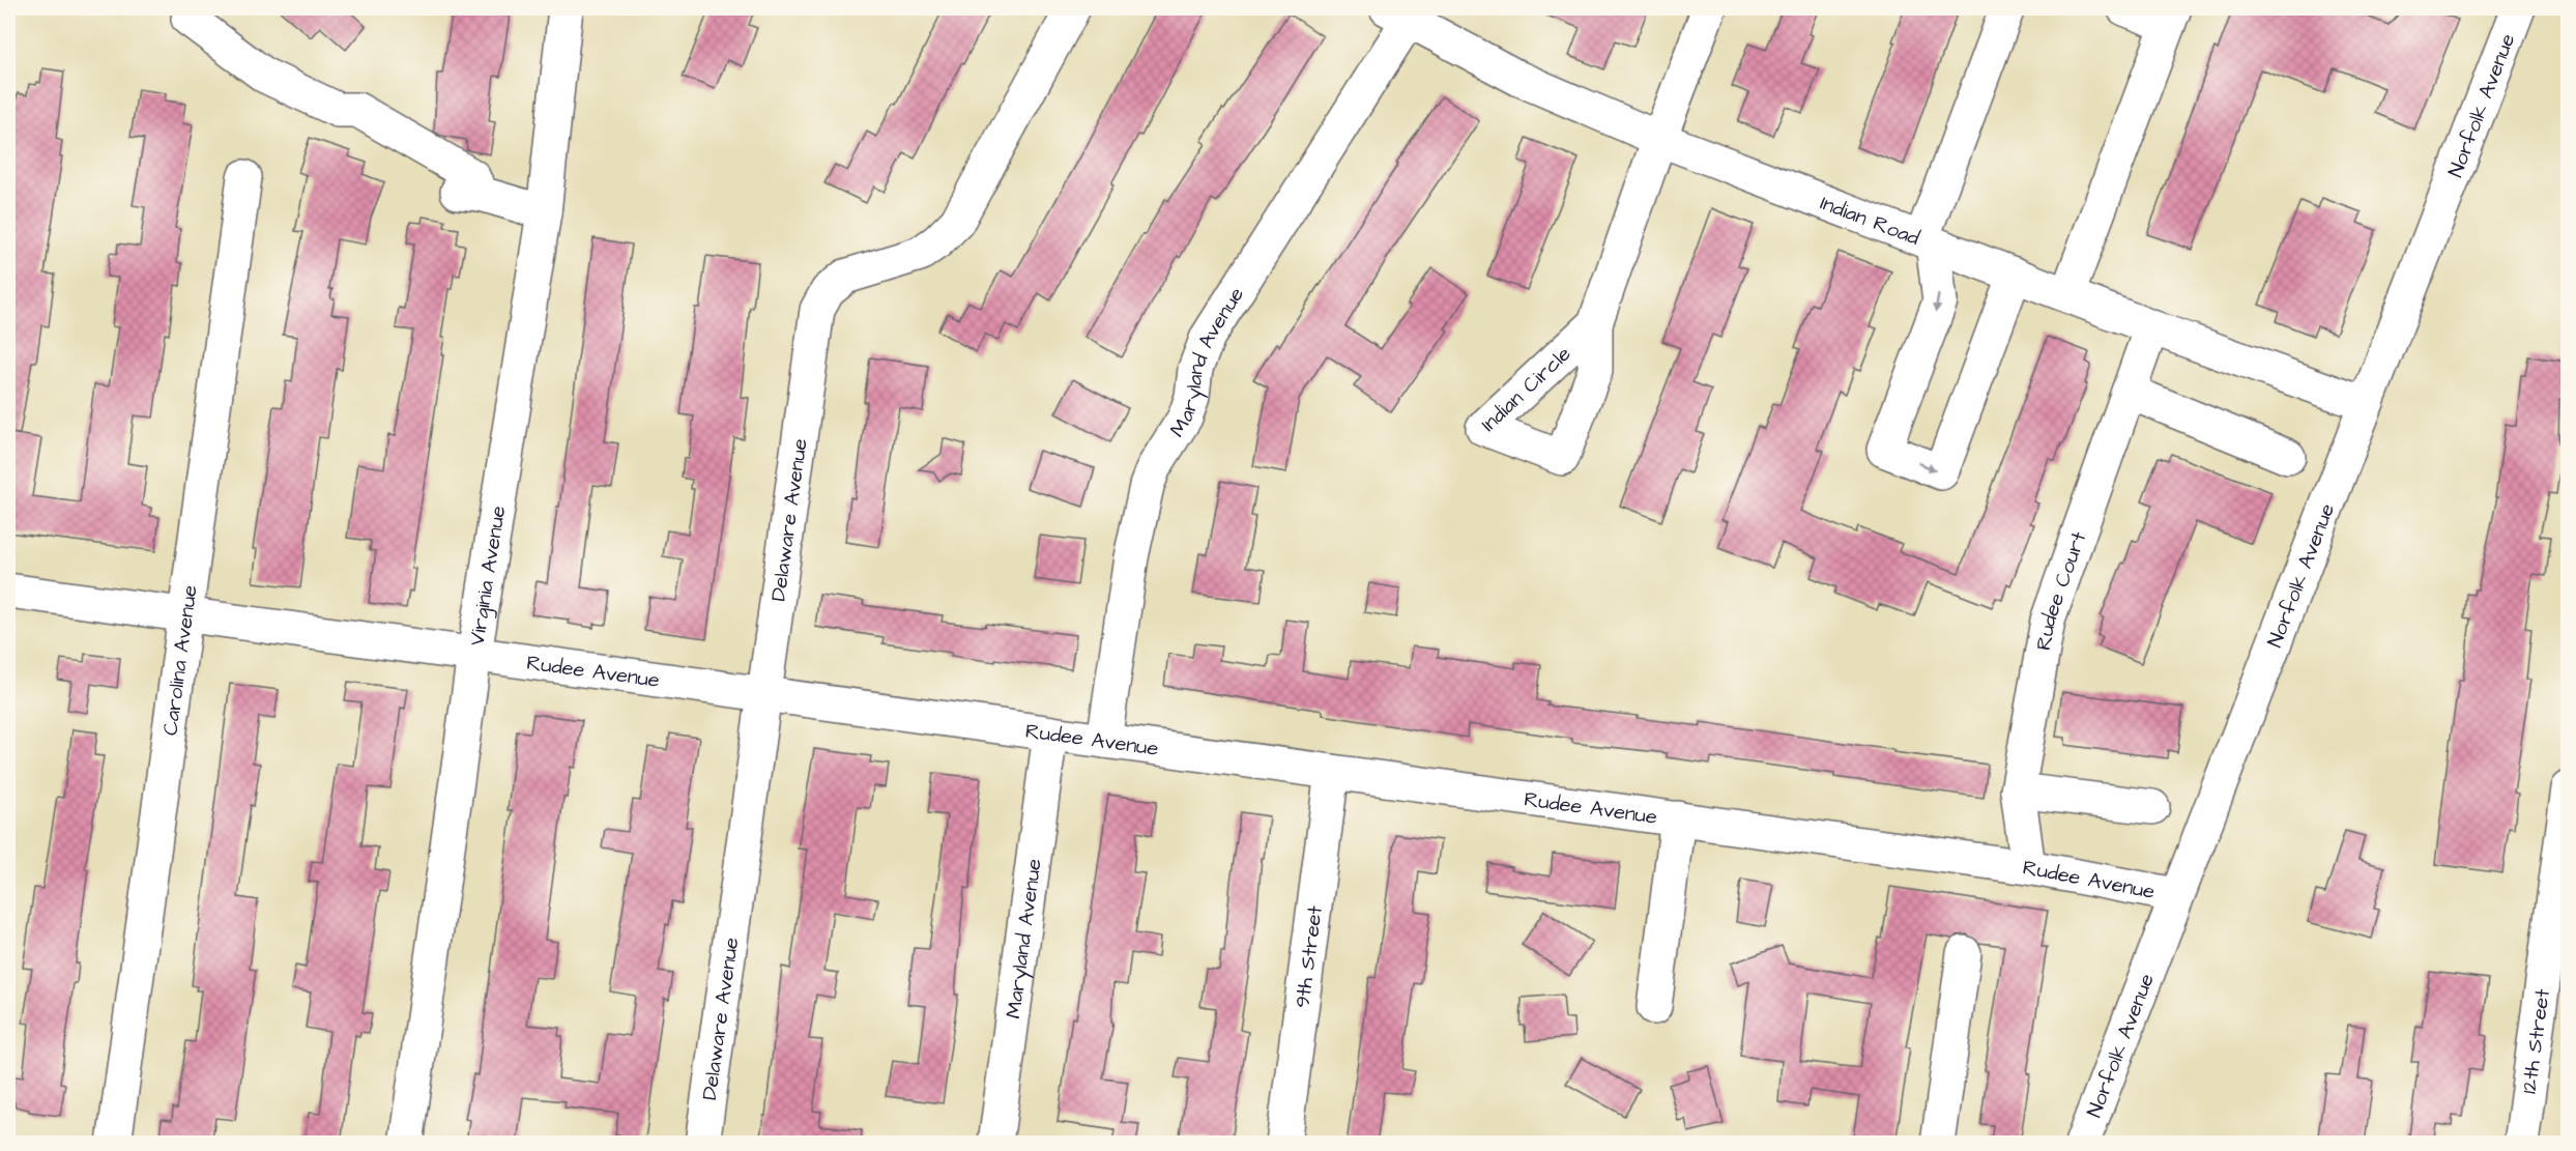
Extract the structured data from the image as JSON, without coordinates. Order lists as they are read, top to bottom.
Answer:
{
  "streets": {
    "street": [
      "Norfolk Avenue",
      "Indian Road",
      "Maryland Avenue",
      "Delaware Avenue",
      "Virginia Avenue",
      "Rudee Court",
      "Carolina Avenue",
      "Rudee Avenue",
      "9th Street",
      "12th Street"
    ]
  },
  "crossings": [
    ["Norfolk Avenue", "Indian Road"],
    ["Norfolk Avenue", "Rudee Avenue"],
    ["Indian Road", "Maryland Avenue"],
    ["Indian Road", "Rudee Court"],
    ["Maryland Avenue", "Rudee Avenue"],
    ["Delaware Avenue", "Rudee Avenue"],
    ["Virginia Avenue", "Rudee Avenue"],
    ["Rudee Court", "Rudee Avenue"],
    ["Carolina Avenue", "Rudee Avenue"],
    ["Rudee Avenue", "9th Street"]
  ]
}
